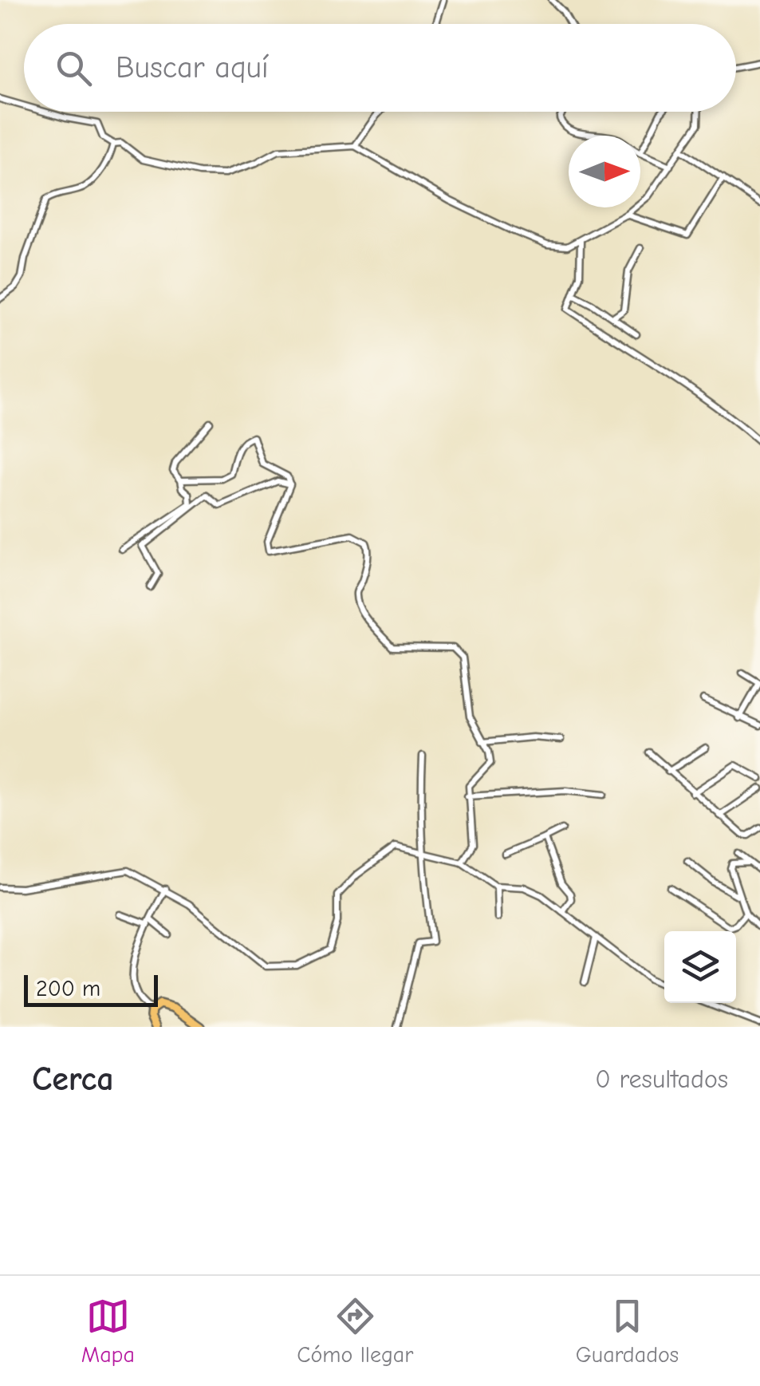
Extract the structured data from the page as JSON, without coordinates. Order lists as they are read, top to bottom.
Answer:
{
  "scale_bar": "200 m",
  "north": "right",
  "page": {
    "search": "Buscar aquí",
    "scale": "200 m",
    "heading": ["Cerca", "0 resultados"],
    "nav": ["Mapa", "Cómo llegar", "Guardados"]
  }
}
